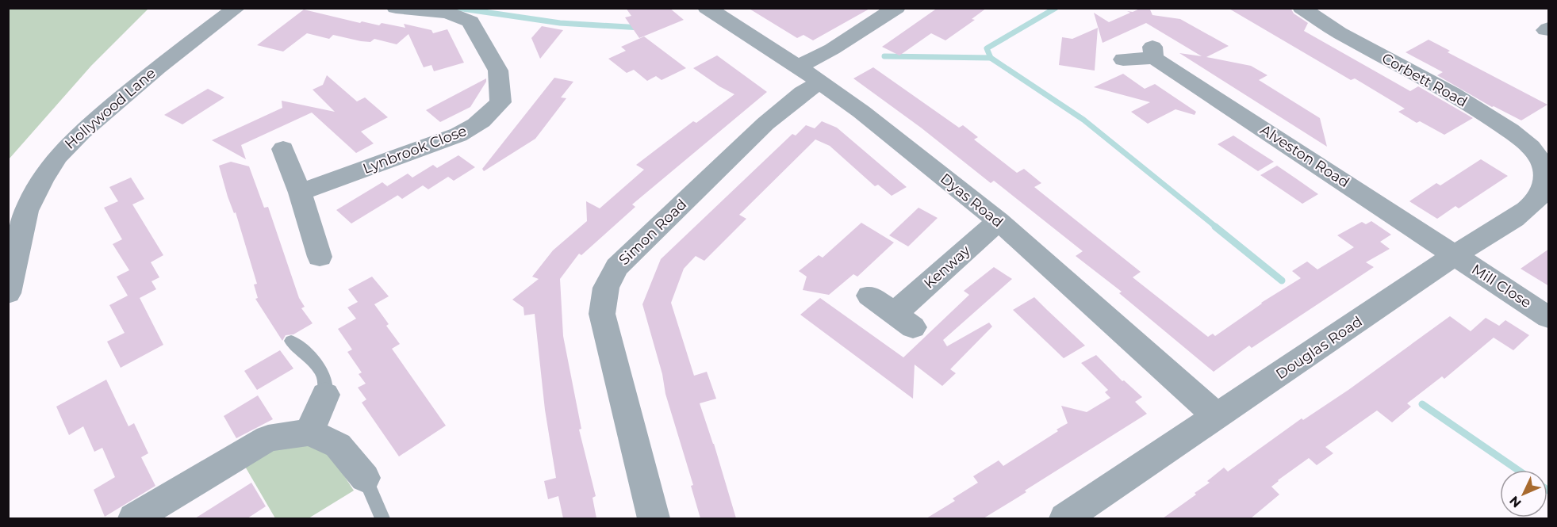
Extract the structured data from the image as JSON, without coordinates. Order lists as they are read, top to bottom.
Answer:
{
  "streets": {
    "street": [
      "Corbett Road",
      "Hollywood Lane",
      "Lynbrook Close",
      "Alveston Road",
      "Dyas Road",
      "Simon Road",
      "Kenway",
      "Mill Close",
      "Douglas Road"
    ]
  },
  "crossings": [
    ["Corbett Road", "Douglas Road"],
    ["Alveston Road", "Mill Close"],
    ["Alveston Road", "Douglas Road"],
    ["Dyas Road", "Simon Road"],
    ["Dyas Road", "Kenway"],
    ["Dyas Road", "Douglas Road"],
    ["Mill Close", "Douglas Road"]
  ],
  "north": "bottom left"
}
